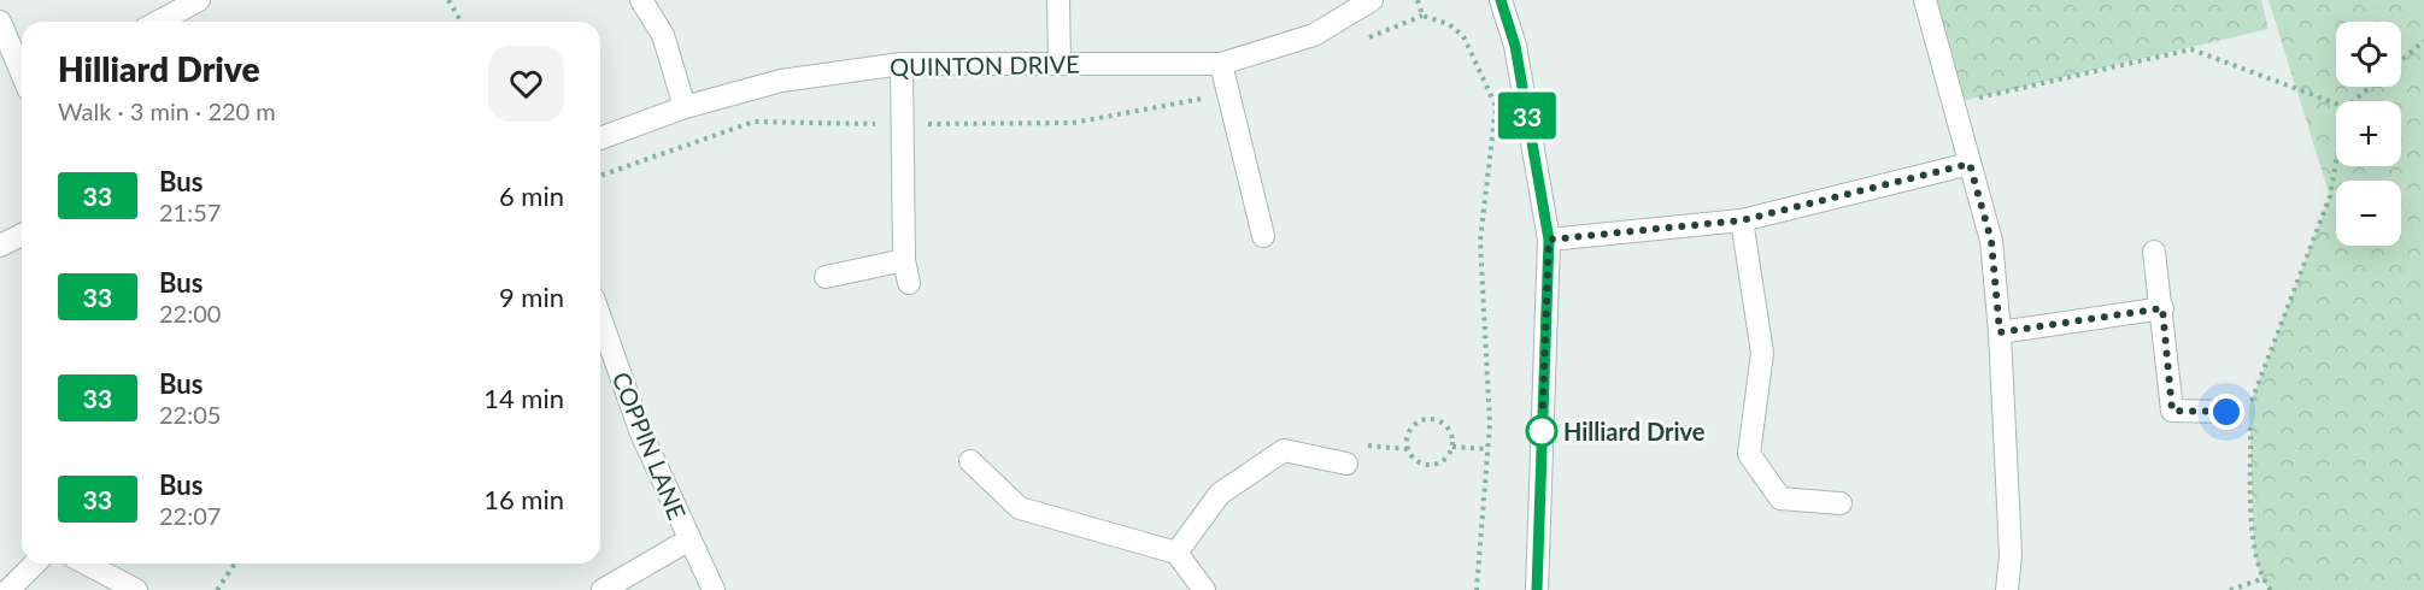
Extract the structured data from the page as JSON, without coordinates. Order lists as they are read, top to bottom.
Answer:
{
  "streets": {
    "street": ["QUINTON DRIVE", "COPPIN LANE"]
  },
  "places": ["Hilliard Drive"],
  "lines": ["bus line 33"],
  "page": {
    "on_map": "33",
    "map_buttons": ["+", "−"],
    "heading": ["Hilliard Drive", "Walk · 3 min · 220 m"],
    "list": [
      {
        "mark": "33",
        "name": "Bus",
        "note": "21:57",
        "value": "6 min"
      },
      {
        "mark": "33",
        "name": "Bus",
        "note": "22:00",
        "value": "9 min"
      },
      {
        "mark": "33",
        "name": "Bus",
        "note": "22:05",
        "value": "14 min"
      },
      {
        "mark": "33",
        "name": "Bus",
        "note": "22:07",
        "value": "16 min"
      }
    ]
  }
}
